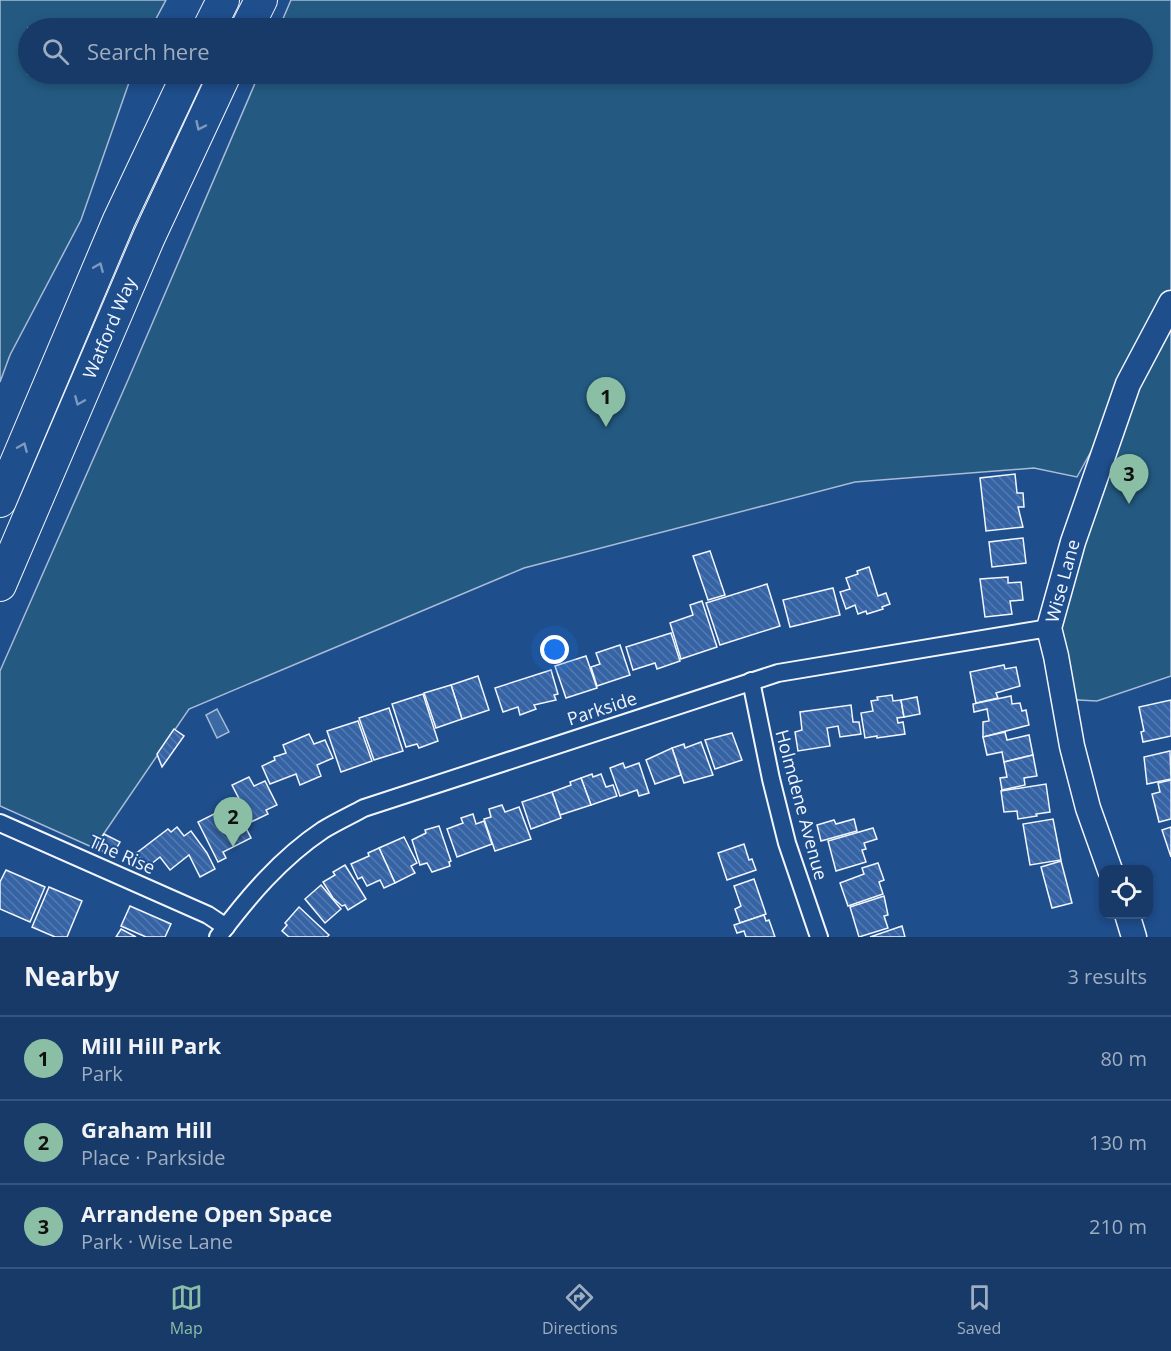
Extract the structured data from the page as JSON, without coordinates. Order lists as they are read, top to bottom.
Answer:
{
  "streets": {
    "highway": ["Watford Way"],
    "street": [
      "Wise Lane",
      "Parkside",
      "Holmdene Avenue",
      "The Rise"
    ]
  },
  "crossings": [
    ["Wise Lane", "Parkside"],
    ["Parkside", "Holmdene Avenue"],
    ["Parkside", "The Rise"]
  ],
  "page": {
    "search": "Search here",
    "pins": ["1", "3", "2"],
    "heading": ["Nearby", "3 results"],
    "list": [
      {
        "mark": "1",
        "name": "Mill Hill Park",
        "note": "Park",
        "value": "80 m"
      },
      {
        "mark": "2",
        "name": "Graham Hill",
        "note": "Place · Parkside",
        "value": "130 m"
      },
      {
        "mark": "3",
        "name": "Arrandene Open Space",
        "note": "Park · Wise Lane",
        "value": "210 m"
      }
    ],
    "nav": ["Map", "Directions", "Saved"]
  }
}
